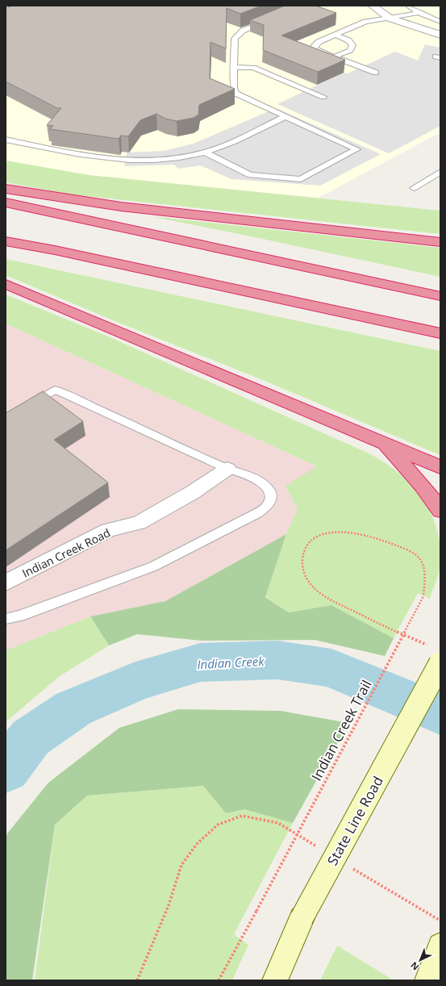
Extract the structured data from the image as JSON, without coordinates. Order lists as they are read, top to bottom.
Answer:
{
  "streets": {
    "main road": ["State Line Road"],
    "street": ["Indian Creek Road"],
    "path": ["Indian Creek Trail"]
  },
  "crossings": [
    ["Indian Creek Trail", "State Line Road"]
  ],
  "water": ["Indian Creek"],
  "north": "bottom left"
}
